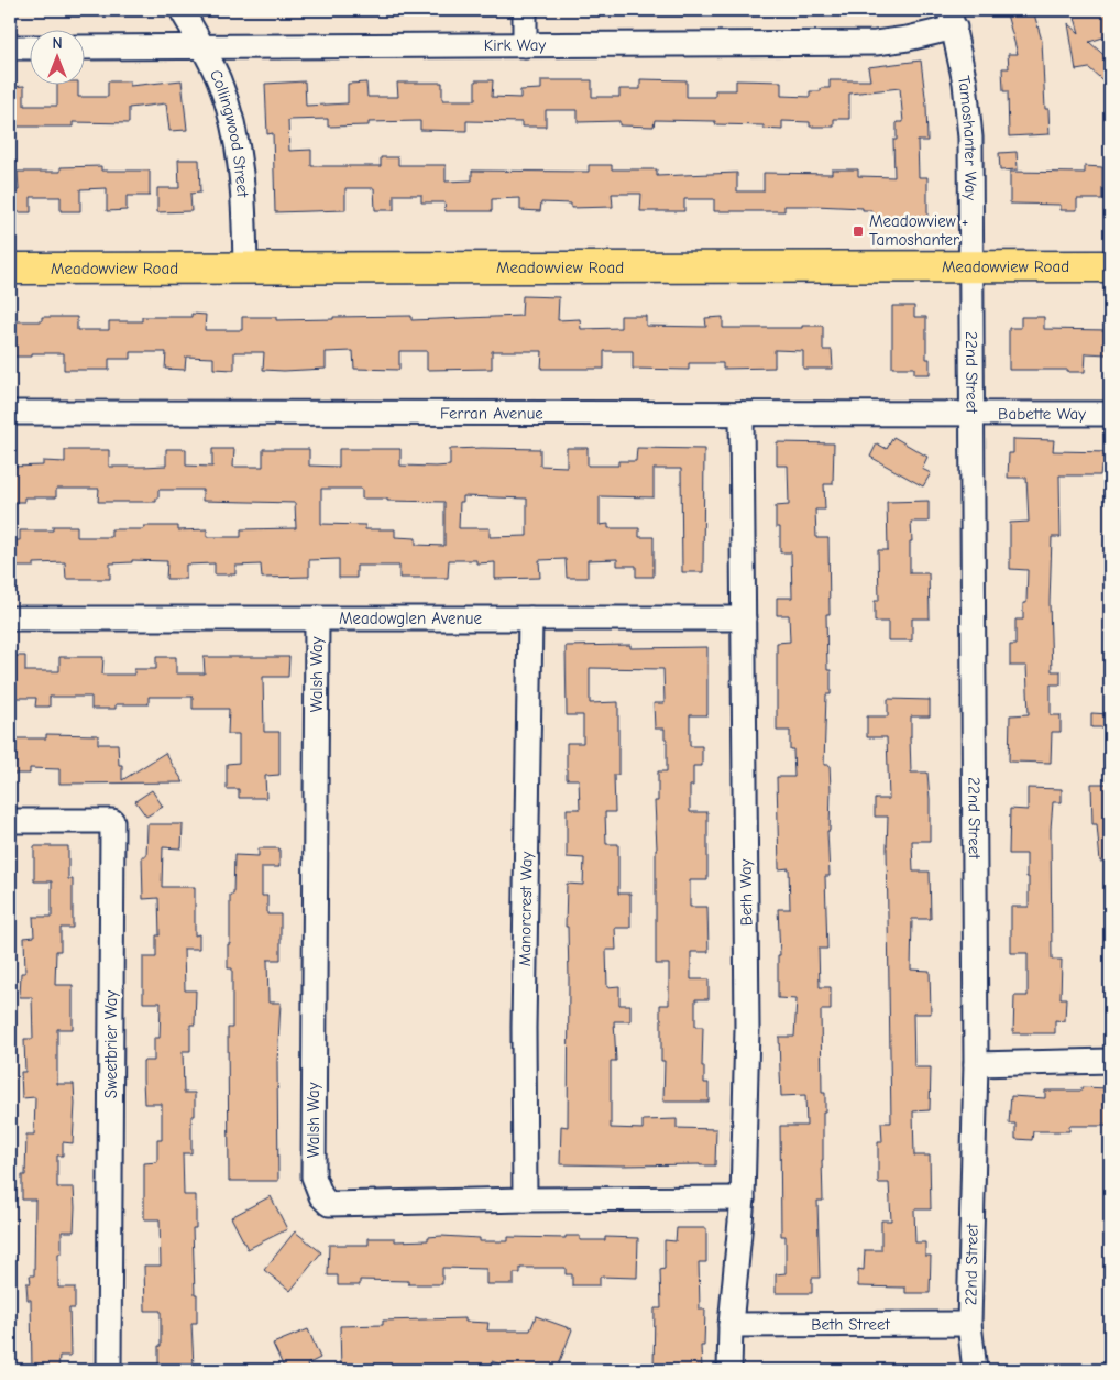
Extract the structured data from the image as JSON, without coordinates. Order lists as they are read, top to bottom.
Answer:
{
  "streets": {
    "main road": ["Meadowview Road"],
    "street": [
      "Kirk Way",
      "Collingwood Street",
      "Tamoshanter Way",
      "22nd Street",
      "Ferran Avenue",
      "Babette Way",
      "Meadowglen Avenue",
      "Walsh Way",
      "Beth Way",
      "Manorcrest Way",
      "Sweetbrier Way",
      "Beth Street"
    ]
  },
  "crossings": [
    ["Kirk Way", "Collingwood Street"],
    ["Kirk Way", "Tamoshanter Way"],
    ["Collingwood Street", "Meadowview Road"],
    ["Tamoshanter Way", "Meadowview Road"],
    ["Tamoshanter Way", "22nd Street"],
    ["Meadowview Road", "22nd Street"],
    ["22nd Street", "Ferran Avenue"],
    ["22nd Street", "Babette Way"],
    ["22nd Street", "Beth Street"],
    ["Ferran Avenue", "Babette Way"],
    ["Ferran Avenue", "Beth Way"],
    ["Meadowglen Avenue", "Walsh Way"],
    ["Meadowglen Avenue", "Beth Way"],
    ["Meadowglen Avenue", "Manorcrest Way"],
    ["Walsh Way", "Beth Way"],
    ["Walsh Way", "Manorcrest Way"],
    ["Beth Way", "Beth Street"]
  ],
  "places": {
    "transit": ["Meadowview + Tamoshanter"]
  },
  "north": "top"
}
